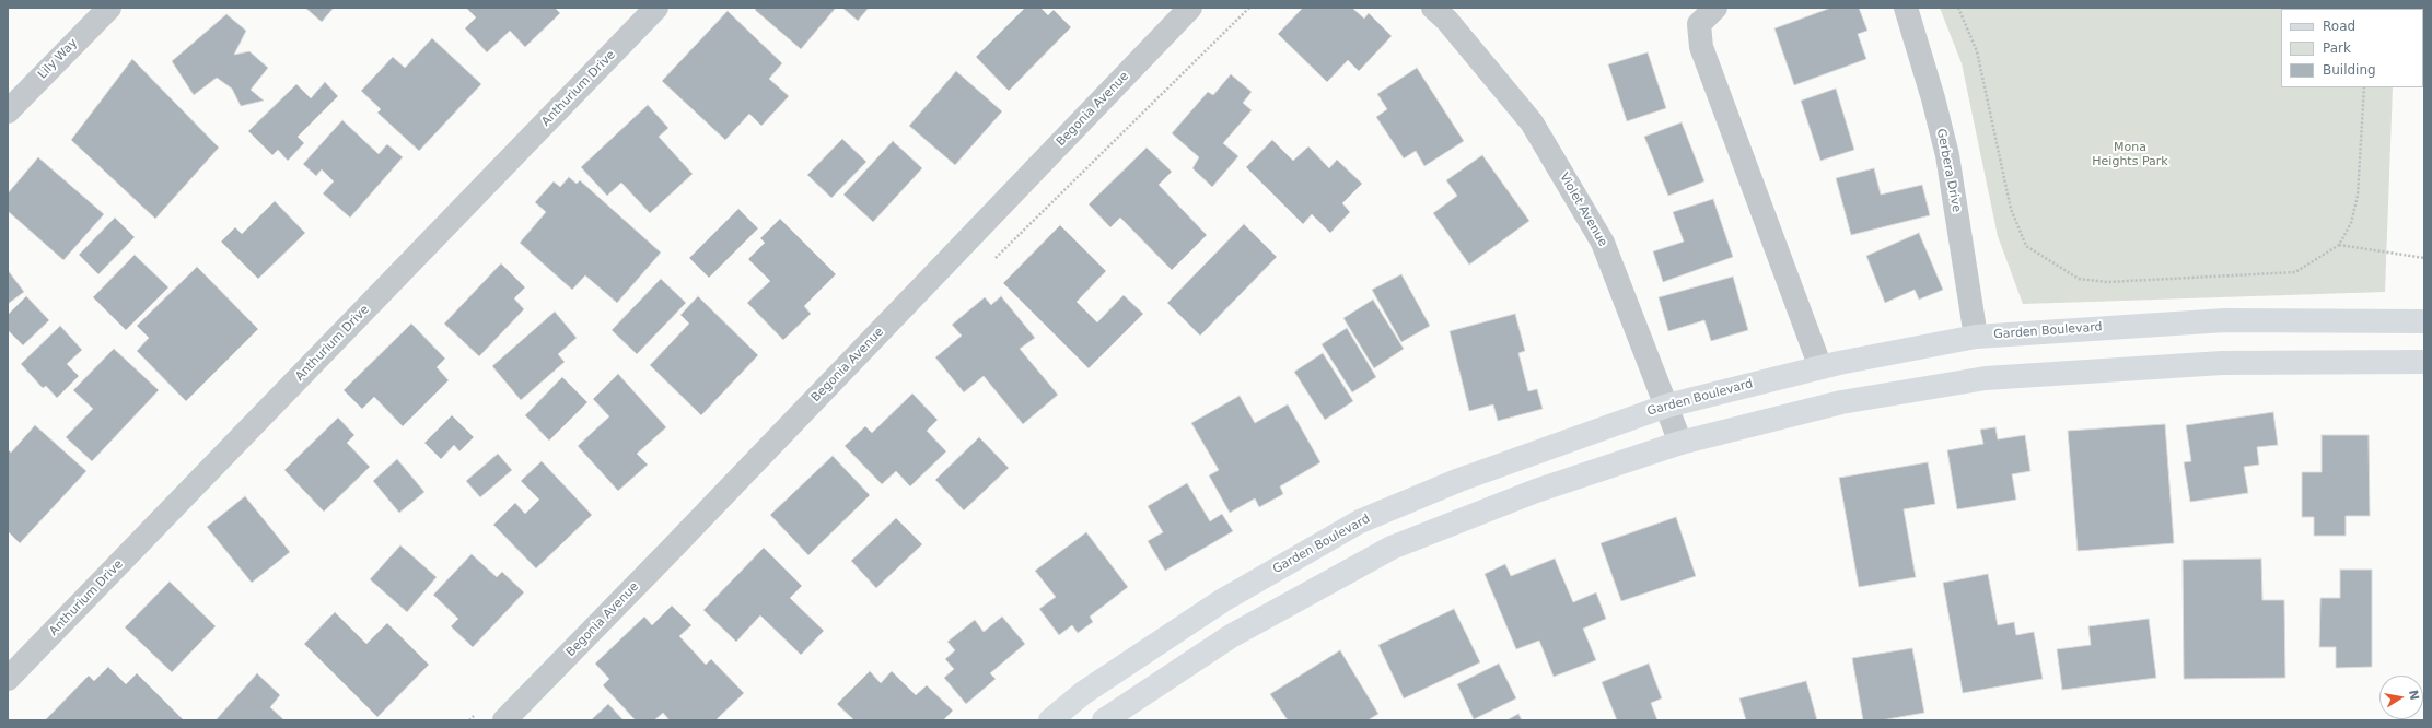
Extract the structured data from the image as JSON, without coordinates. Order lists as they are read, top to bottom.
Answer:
{
  "streets": {
    "street": [
      "Lily Way",
      "Anthurium Drive",
      "Begonia Avenue",
      "Gerbera Drive",
      "Violet Avenue",
      "Garden Boulevard"
    ]
  },
  "crossings": [
    ["Gerbera Drive", "Garden Boulevard"],
    ["Violet Avenue", "Garden Boulevard"]
  ],
  "parks": ["Mona Heights Park"],
  "legend": ["Road", "Park", "Building"],
  "north": "right"
}
